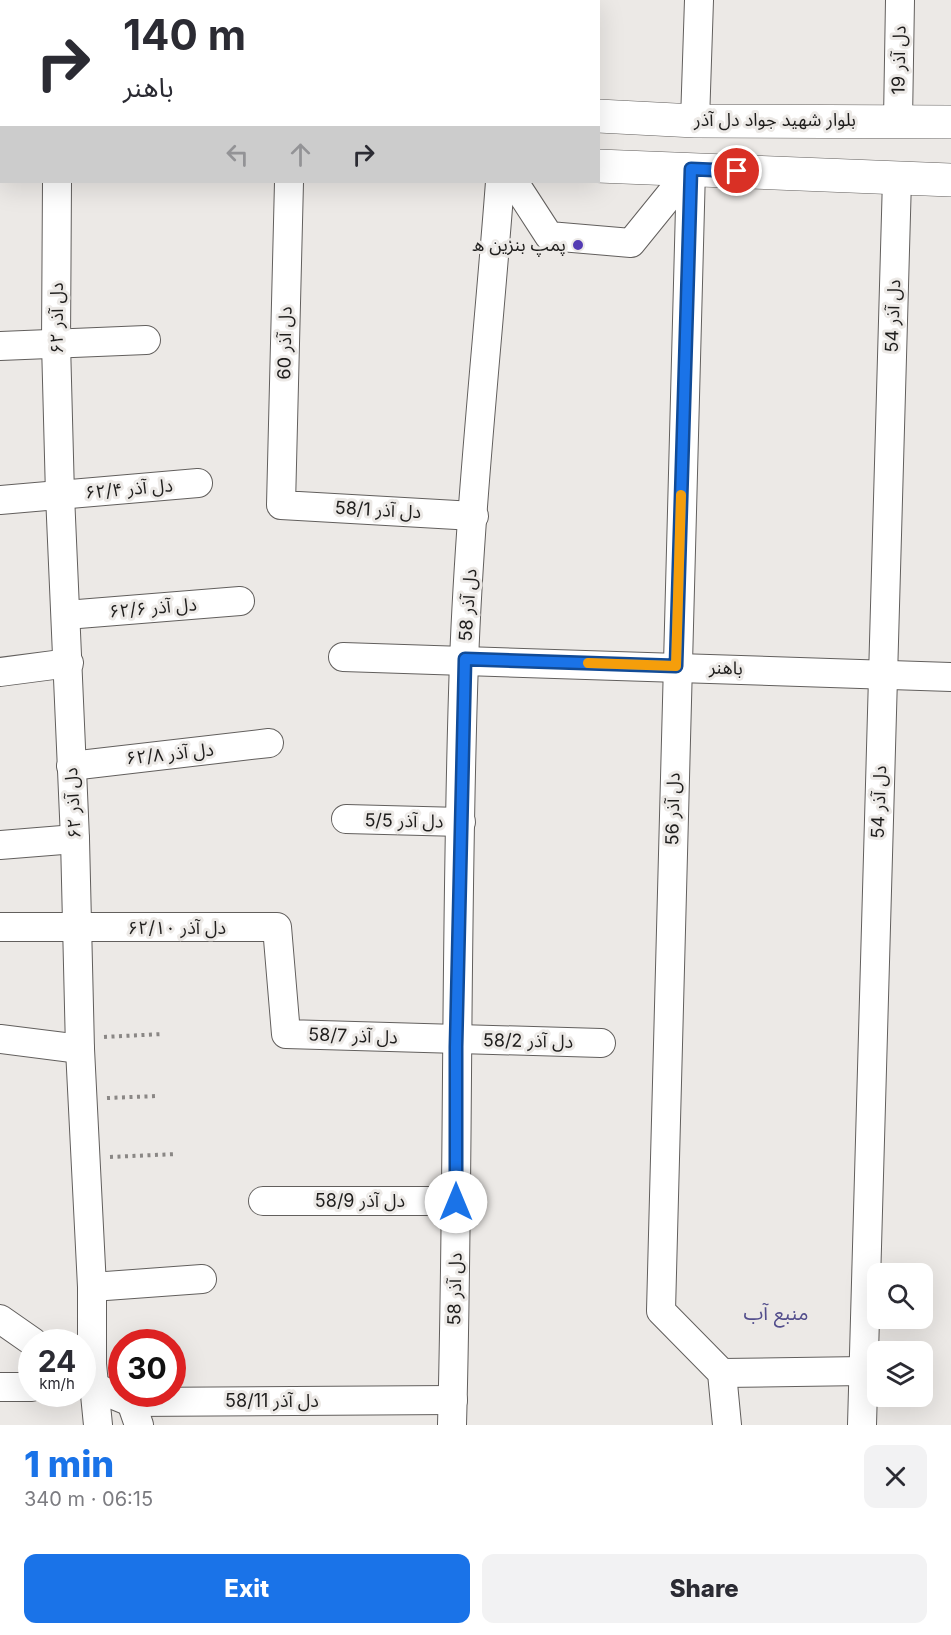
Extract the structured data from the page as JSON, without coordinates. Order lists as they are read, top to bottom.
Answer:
{
  "streets": {
    "main road": ["بلوار شهید جواد دل آذر"],
    "street": [
      "دل آذر 19",
      "دل آذر 54",
      "دل آذر ۶۲",
      "دل آذر 60",
      "دل آذر ۶۲/۴",
      "دل آذر 58/1",
      "دل آذر 58",
      "دل آذر ۶۲/۶",
      "باهنر",
      "دل آذر ۶۲/۸",
      "دل آذر 56",
      "دل آذر 5/5",
      "دل آذر ۶۲/۱۰",
      "دل آذر 58/7",
      "دل آذر 58/2",
      "دل آذر 58/9",
      "دل آذر 58/11"
    ]
  },
  "crossings": [
    ["دل آذر 19", "بلوار شهید جواد دل آذر"],
    ["دل آذر 54", "باهنر"],
    ["دل آذر ۶۲", "دل آذر ۶۲/۴"],
    ["دل آذر ۶۲", "دل آذر ۶۲/۶"],
    ["دل آذر ۶۲", "دل آذر ۶۲/۸"],
    ["دل آذر ۶۲", "دل آذر ۶۲/۱۰"],
    ["دل آذر 60", "دل آذر 58/1"],
    ["دل آذر 58/1", "دل آذر 58"],
    ["دل آذر 58", "باهنر"],
    ["دل آذر 58", "دل آذر 5/5"],
    ["دل آذر 58", "دل آذر 58/7"],
    ["دل آذر 58", "دل آذر 58/2"],
    ["دل آذر 58", "دل آذر 58/9"],
    ["دل آذر 58", "دل آذر 58/11"],
    ["باهنر", "دل آذر 56"],
    ["دل آذر ۶۲/۱۰", "دل آذر 58/7"],
    ["دل آذر 58/7", "دل آذر 58/2"]
  ],
  "districts": ["منبع آب"],
  "places": ["پمپ بنزین ه"],
  "page": {
    "turn": ["140 m", "باهنر"],
    "speed": "24 km/h",
    "limit": "30",
    "heading": ["1 min", "340 m · 06:15"],
    "buttons": ["Exit", "Share"]
  }
}
